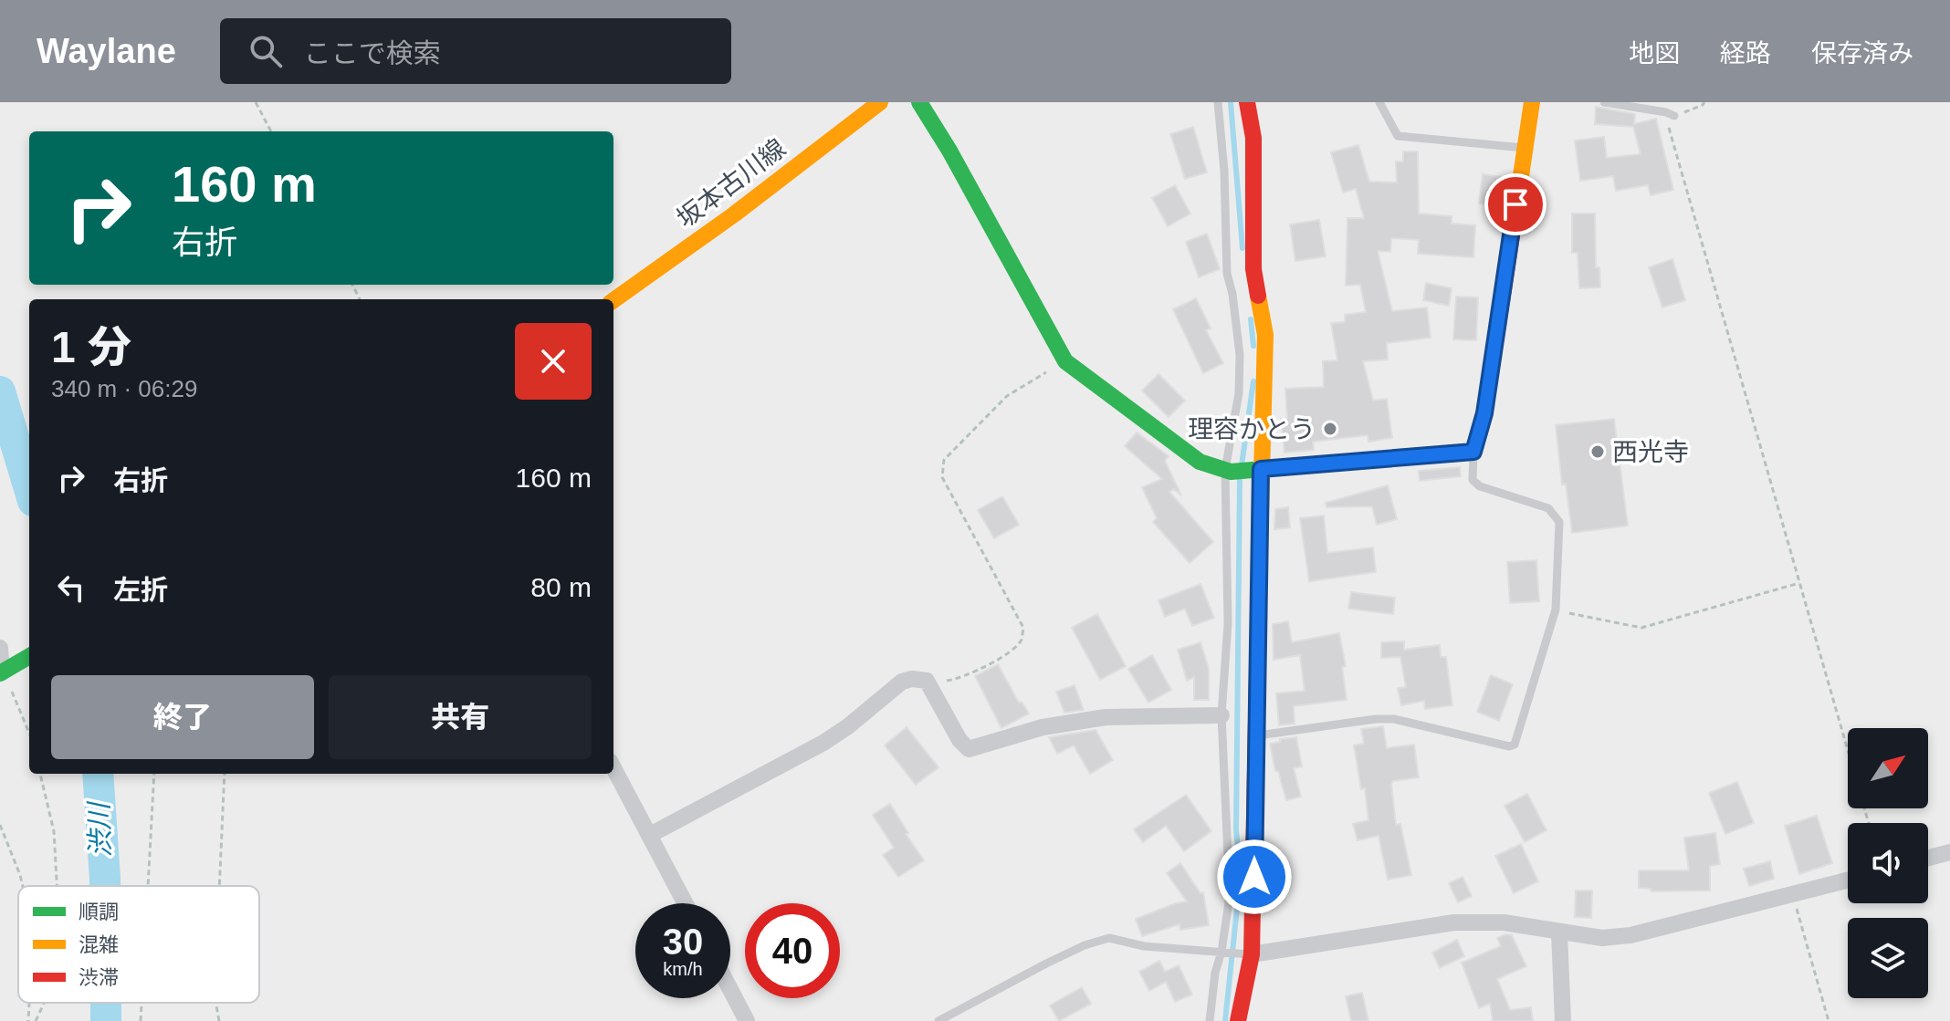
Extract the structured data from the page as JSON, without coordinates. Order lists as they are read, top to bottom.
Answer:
{
  "streets": {
    "street": ["坂本古川線"]
  },
  "water": ["渋川"],
  "places": ["理容かとう", "西光寺"],
  "legend": ["順調", "混雑", "渋滞"],
  "north": "top right",
  "page": {
    "header": "Waylane",
    "search": "ここで検索",
    "nav": ["地図", "経路", "保存済み"],
    "turn": ["160 m", "右折"],
    "heading": ["1 分", "340 m · 06:29"],
    "list": [
      {
        "name": "右折",
        "value": "160 m"
      },
      {
        "name": "左折",
        "value": "80 m"
      }
    ],
    "buttons": ["終了", "共有"],
    "speed": "30 km/h",
    "limit": "40"
  }
}
